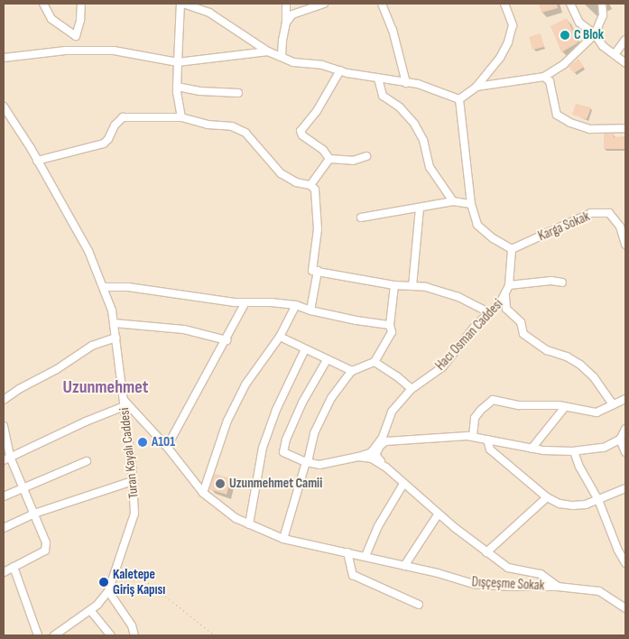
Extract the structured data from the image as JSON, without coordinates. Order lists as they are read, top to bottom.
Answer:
{
  "streets": {
    "street": [
      "Karga Sokak",
      "Hacı Osman Caddesi",
      "Turan Kayalı Caddesi",
      "Dışçeşme Sokak"
    ]
  },
  "crossings": [
    ["Karga Sokak", "Hacı Osman Caddesi"],
    ["Turan Kayalı Caddesi", "Dışçeşme Sokak"]
  ],
  "districts": ["Uzunmehmet"],
  "places": [
    "C Blok",
    "A101",
    "Uzunmehmet Camii",
    "Kaletepe Giriş Kapısı"
  ]
}
